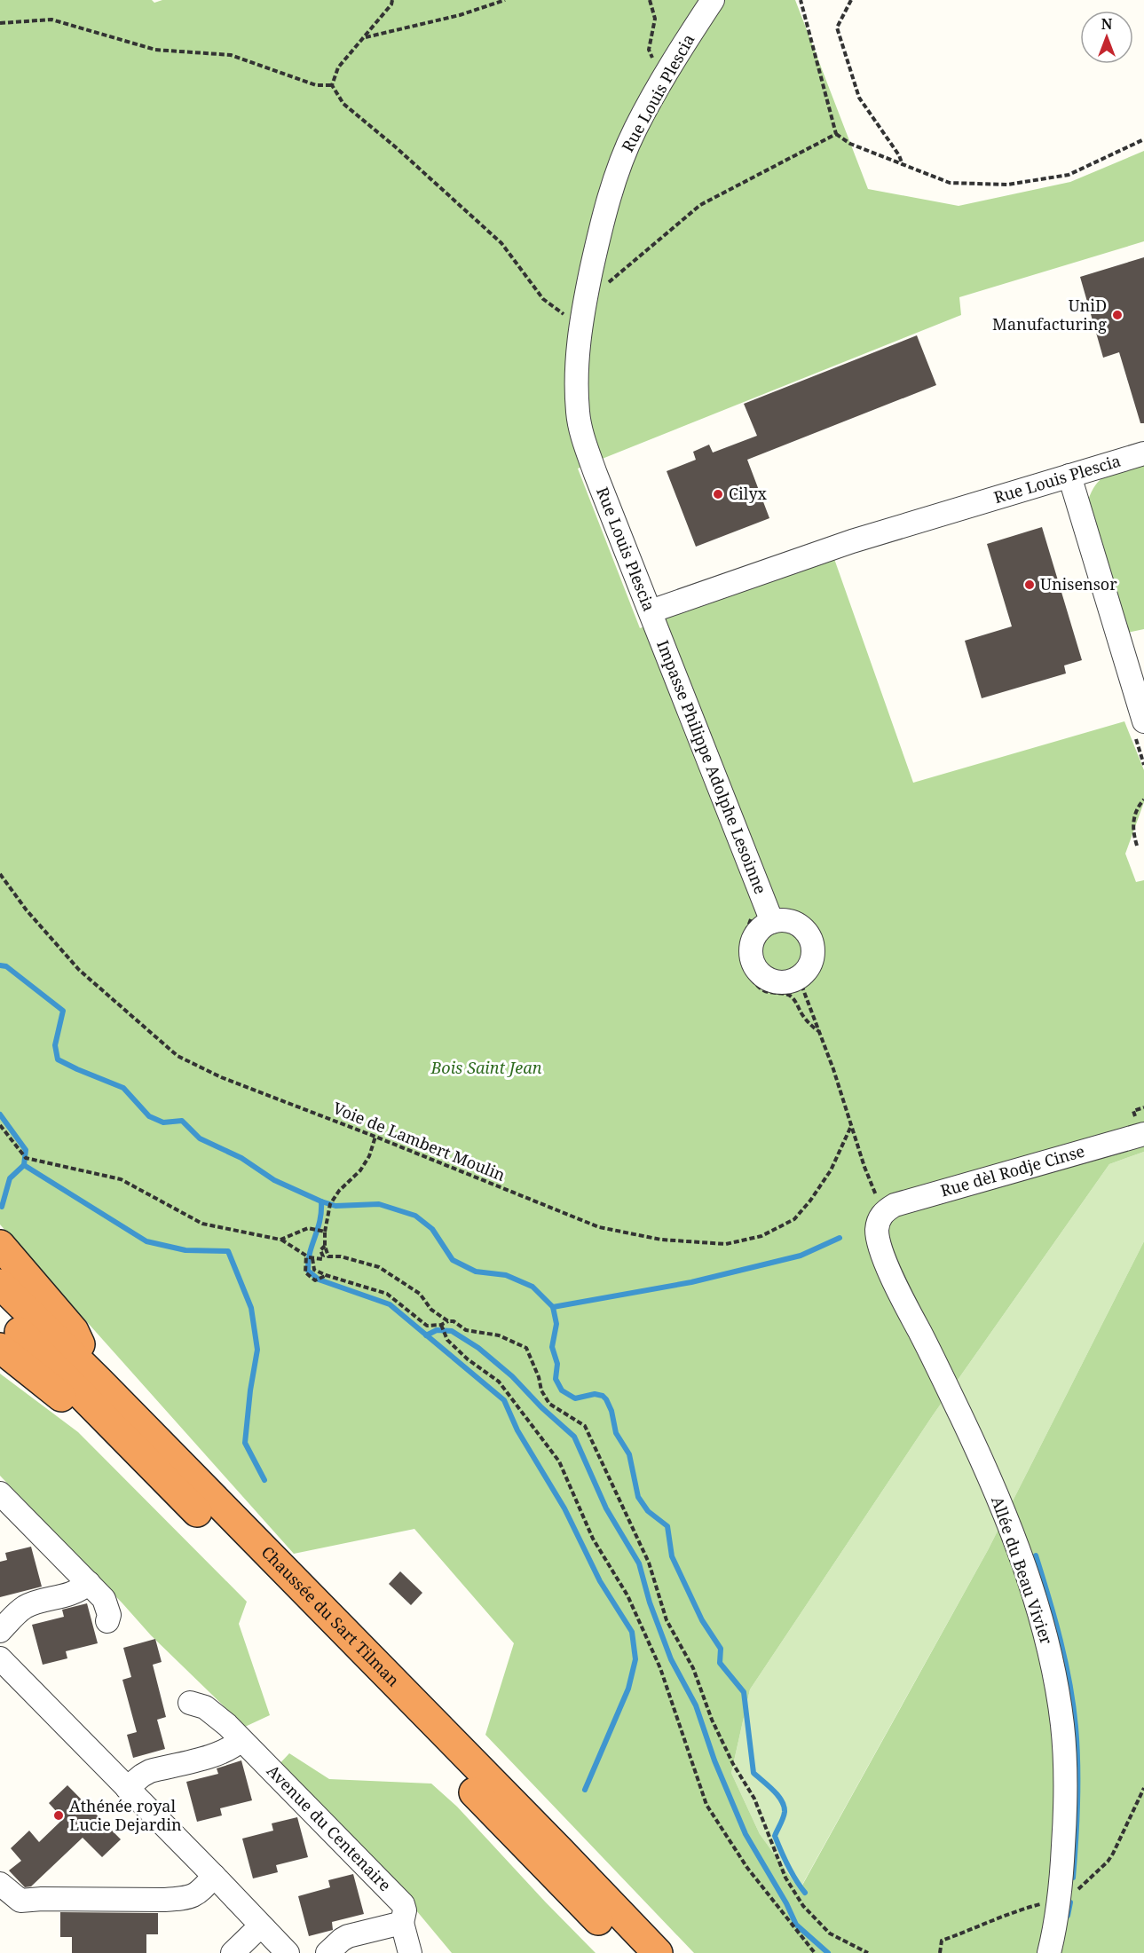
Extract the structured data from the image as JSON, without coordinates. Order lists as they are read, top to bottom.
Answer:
{
  "streets": {
    "highway": ["Chaussée du Sart Tilman"],
    "street": [
      "Rue Louis Plescia",
      "Impasse Philippe Adolphe Lesoinne",
      "Rue dèl Rodje Cinse",
      "Allée du Beau Vivier",
      "Avenue du Centenaire"
    ],
    "path": ["Voie de Lambert Moulin"]
  },
  "crossings": [
    ["Rue Louis Plescia", "Impasse Philippe Adolphe Lesoinne"],
    ["Rue dèl Rodje Cinse", "Allée du Beau Vivier"]
  ],
  "parks": ["Bois Saint Jean"],
  "places": [
    "UniD Manufacturing",
    "Cilyx",
    "Unisensor",
    "Athénée royal Lucie Dejardin"
  ],
  "north": "top"
}
